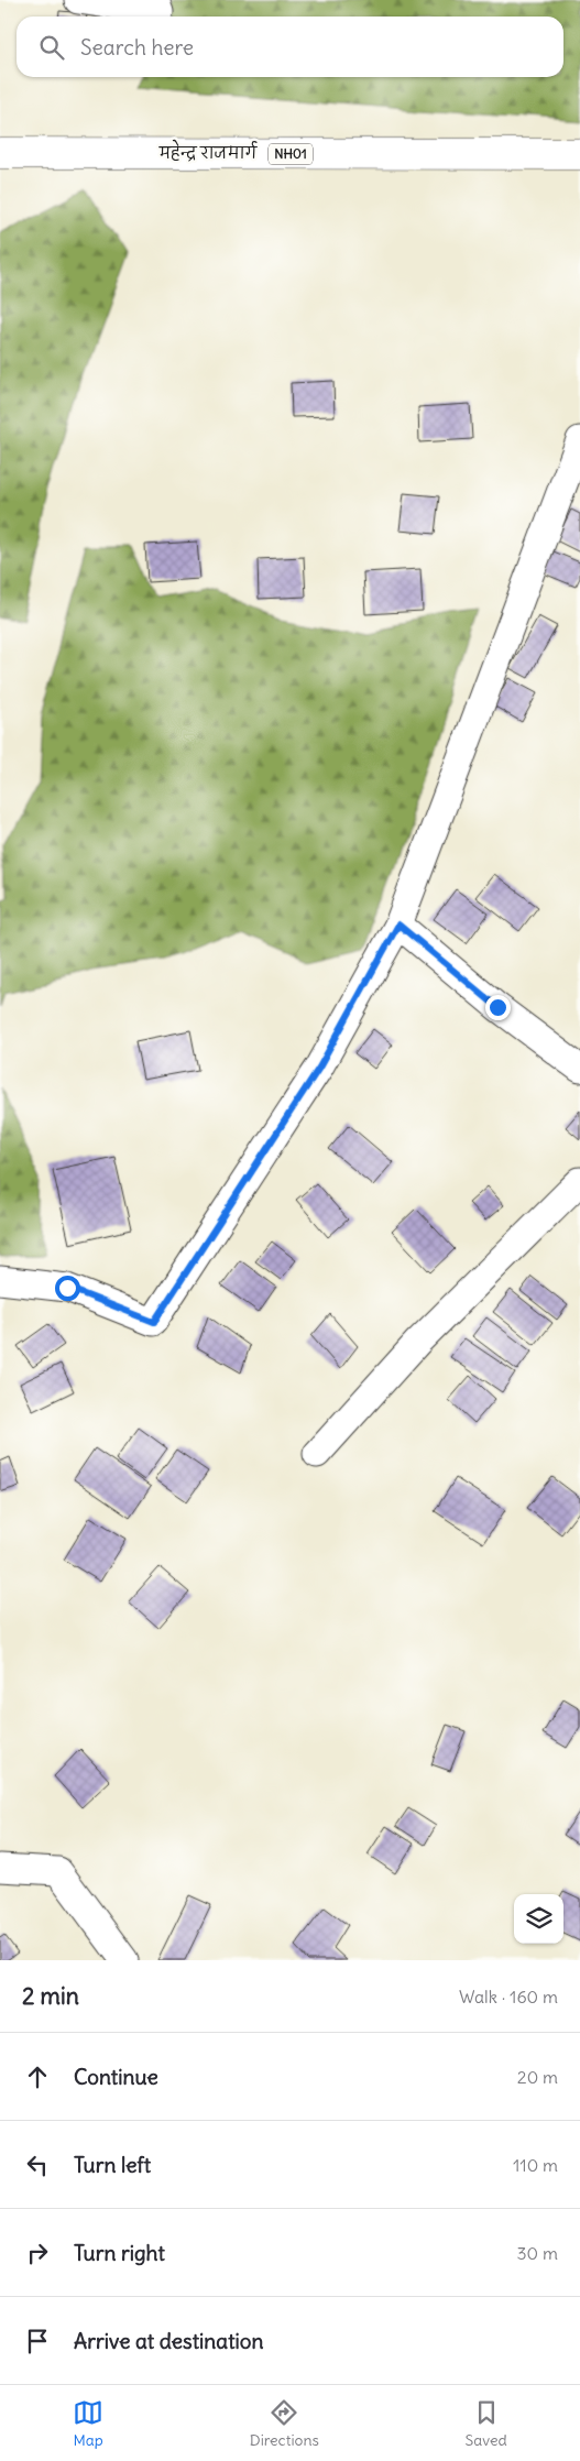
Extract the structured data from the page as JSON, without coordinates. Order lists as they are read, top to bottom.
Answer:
{
  "streets": {
    "highway": ["महेन्द्र राजमार्ग", "NH01"]
  },
  "page": {
    "search": "Search here",
    "heading": ["2 min", "Walk · 160 m"],
    "list": [
      ["Continue", "20 m"],
      ["Turn left", "110 m"],
      ["Turn right", "30 m"],
      "Arrive at destination"
    ],
    "nav": ["Map", "Directions", "Saved"]
  }
}
